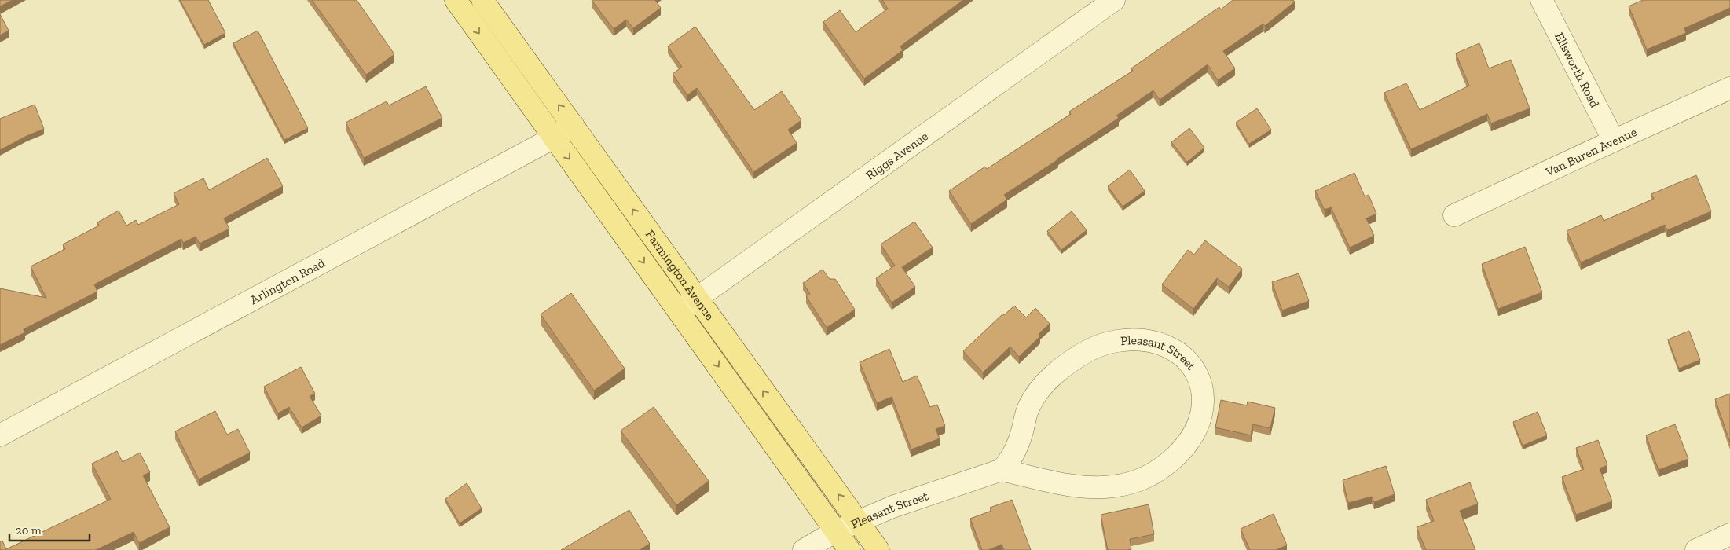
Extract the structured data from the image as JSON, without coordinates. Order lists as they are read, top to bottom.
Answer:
{
  "streets": {
    "main road": ["Farmington Avenue"],
    "street": [
      "Ellsworth Road",
      "Van Buren Avenue",
      "Riggs Avenue",
      "Arlington Road",
      "Pleasant Street"
    ]
  },
  "crossings": [
    ["Ellsworth Road", "Van Buren Avenue"],
    ["Riggs Avenue", "Farmington Avenue"],
    ["Farmington Avenue", "Arlington Road"],
    ["Farmington Avenue", "Pleasant Street"]
  ],
  "scale_bar": "20 m"
}
